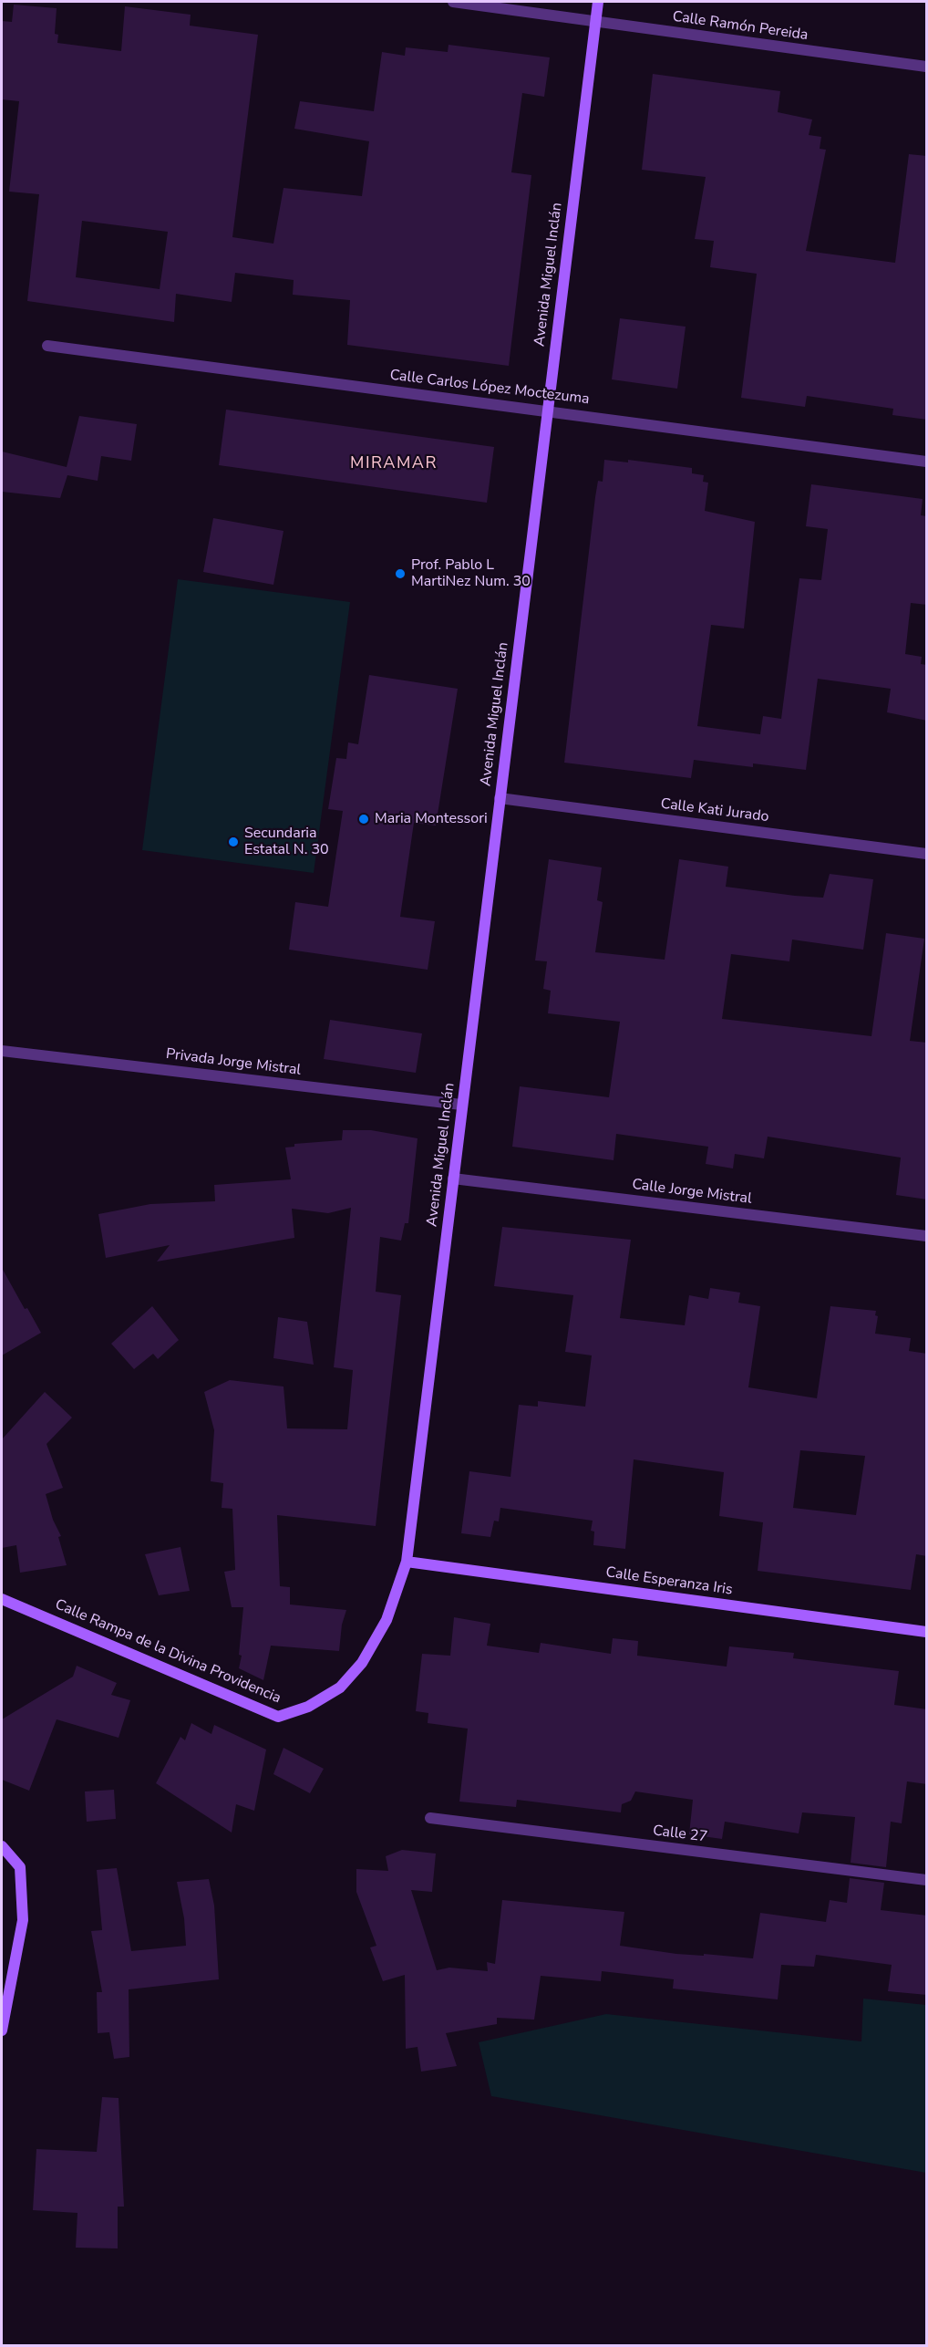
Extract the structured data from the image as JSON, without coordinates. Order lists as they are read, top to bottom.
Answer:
{
  "streets": {
    "main road": ["Avenida Miguel Inclán", "Calle Esperanza Iris", "Calle Rampa de la Divina Providencia"],
    "street": [
      "Calle Ramón Pereida",
      "Calle Carlos López Moctezuma",
      "Calle Kati Jurado",
      "Privada Jorge Mistral",
      "Calle Jorge Mistral",
      "Calle 27"
    ]
  },
  "crossings": [
    ["Calle Ramón Pereida", "Avenida Miguel Inclán"],
    ["Avenida Miguel Inclán", "Calle Carlos López Moctezuma"],
    ["Avenida Miguel Inclán", "Calle Kati Jurado"],
    ["Avenida Miguel Inclán", "Privada Jorge Mistral"],
    ["Avenida Miguel Inclán", "Calle Jorge Mistral"],
    ["Avenida Miguel Inclán", "Calle Esperanza Iris"],
    ["Avenida Miguel Inclán", "Calle Rampa de la Divina Providencia"],
    ["Calle Esperanza Iris", "Calle Rampa de la Divina Providencia"]
  ],
  "districts": ["MIRAMAR"],
  "places": ["Prof. Pablo L MartiNez Num. 30", "Maria Montessori", "Secundaria Estatal N. 30"]
}
